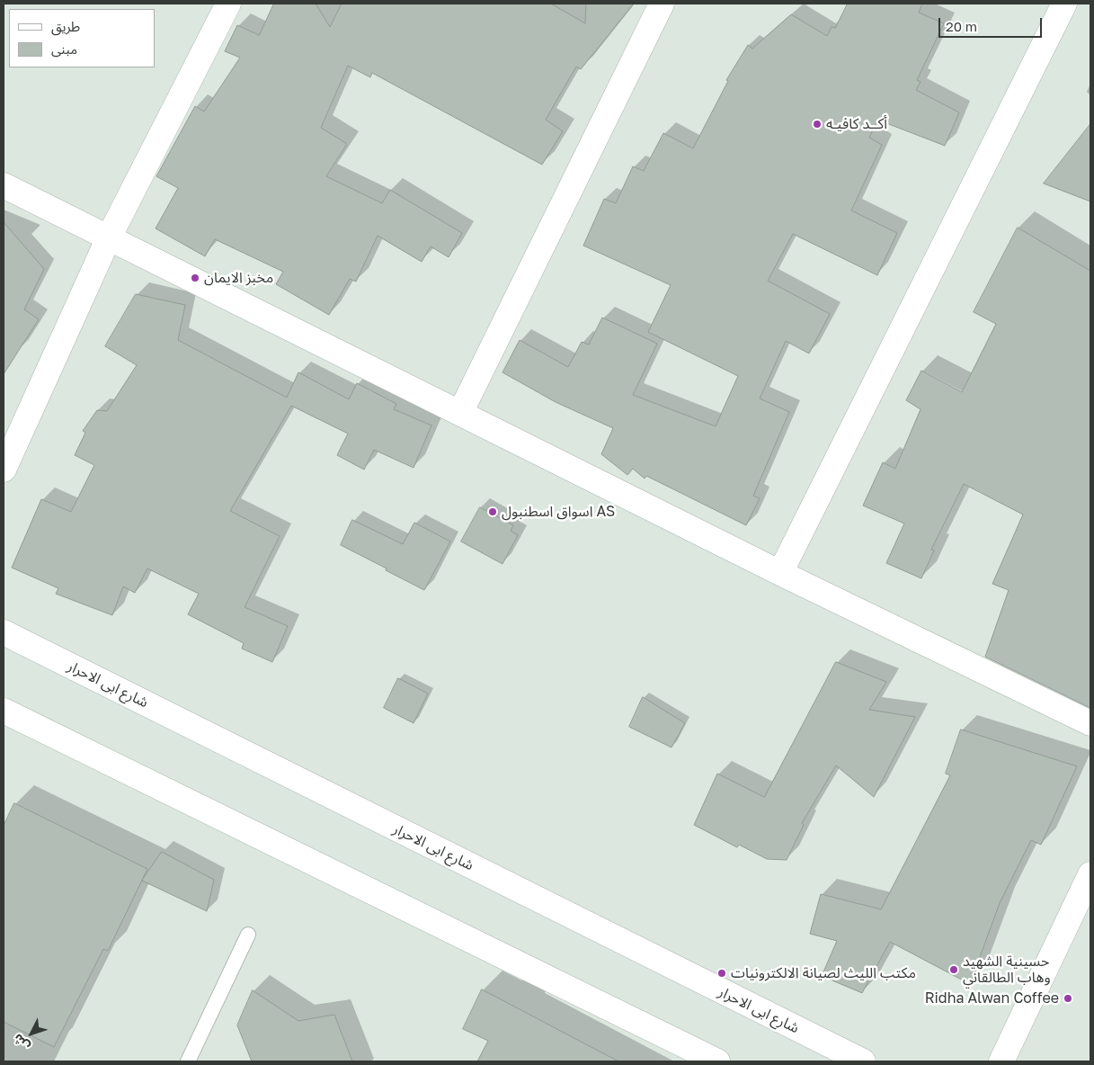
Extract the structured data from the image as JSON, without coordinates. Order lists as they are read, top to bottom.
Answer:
{
  "streets": {
    "street": ["شارع ابی الاحرار"]
  },
  "places": [
    "أكــد كافيـه",
    "مخبز الايمان",
    "اسواق اسطنبول AS",
    "حسينية الشهيد وهاب الطالقاني",
    "مكتب الليث لصيانة الالكترونيات",
    "Ridha Alwan Coffee"
  ],
  "legend": ["طريق", "مبنى"],
  "scale_bar": "20 m",
  "north": "bottom left"
}
